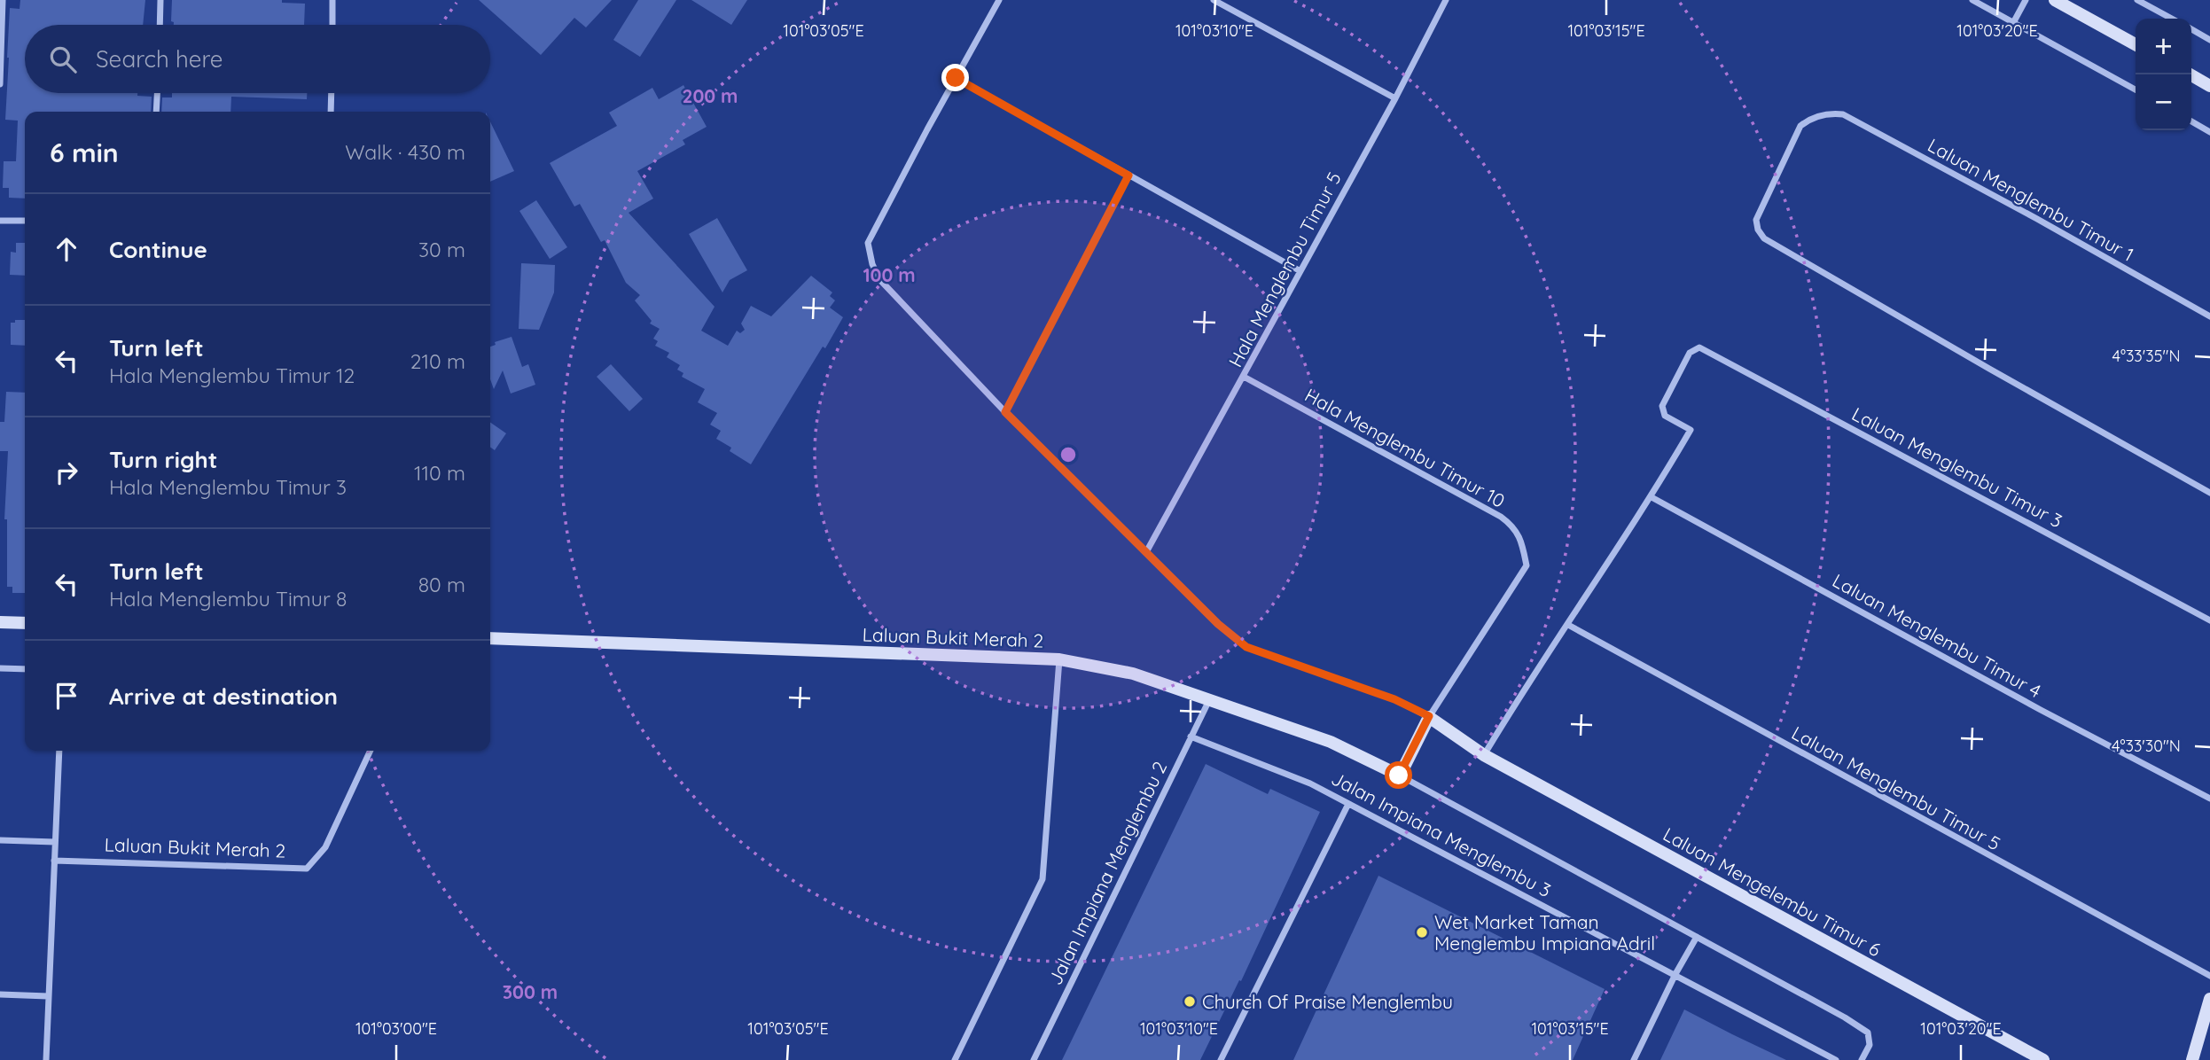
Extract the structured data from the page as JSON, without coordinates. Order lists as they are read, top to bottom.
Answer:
{
  "streets": {
    "street": [
      "Laluan Menglembu Timur 1",
      "Hala Menglembu Timur 5",
      "Hala Menglembu Timur 10",
      "Laluan Menglembu Timur 3",
      "Laluan Menglembu Timur 4",
      "Laluan Bukit Merah 2",
      "Laluan Menglembu Timur 5",
      "Jalan Impiana Menglembu 3",
      "Jalan Impiana Menglembu 2",
      "Laluan Mengelembu Timur 6"
    ]
  },
  "crossings": [
    ["Hala Menglembu Timur 5", "Hala Menglembu Timur 10"],
    ["Hala Menglembu Timur 10", "Laluan Mengelembu Timur 6"],
    ["Laluan Menglembu Timur 3", "Laluan Menglembu Timur 4"],
    ["Laluan Bukit Merah 2", "Jalan Impiana Menglembu 2"],
    ["Jalan Impiana Menglembu 3", "Jalan Impiana Menglembu 2"]
  ],
  "places": ["Wet Market Taman Menglembu Impiana Adril", "Church Of Praise Menglembu"],
  "page": {
    "map_buttons": ["+", "−"],
    "search": "Search here",
    "heading": ["6 min", "Walk · 430 m"],
    "list": [
      ["Continue", "30 m"],
      ["Turn left", "Hala Menglembu Timur 12", "210 m"],
      ["Turn right", "Hala Menglembu Timur 3", "110 m"],
      ["Turn left", "Hala Menglembu Timur 8", "80 m"],
      "Arrive at destination"
    ]
  },
  "coordinates": [
    "101°03'05\"E",
    "101°03'10\"E",
    "101°03'15\"E",
    "101°03'20\"E",
    "4°33'35\"N",
    "4°33'30\"N",
    "101°03'00\"E"
  ],
  "rings": ["200 m", "100 m", "300 m"]
}
